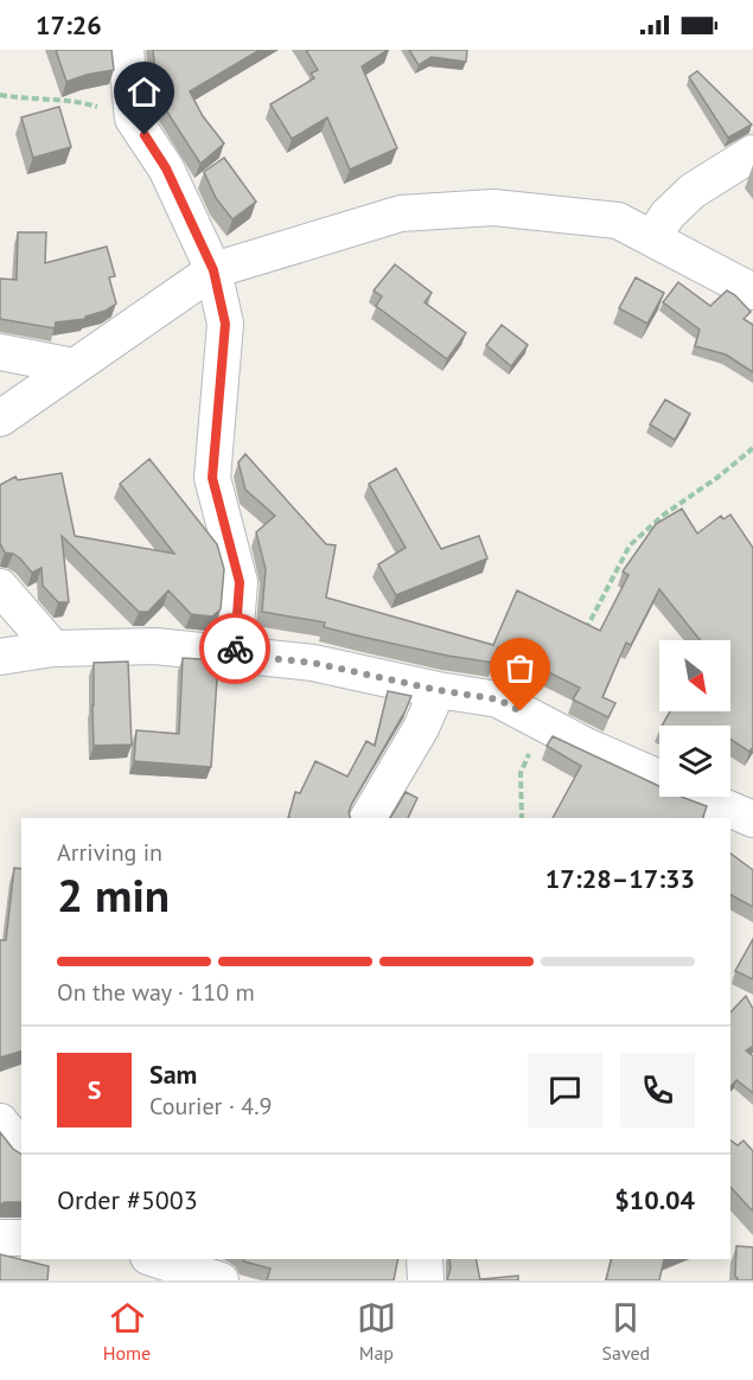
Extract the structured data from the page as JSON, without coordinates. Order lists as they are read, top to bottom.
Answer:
{
  "north": "bottom right",
  "page": {
    "status": "17:26",
    "heading": ["2 min", "Arriving in", "17:28–17:33"],
    "panel": [
      "Sam",
      "Courier · 4.9",
      "Order #5003",
      "$10.04"
    ],
    "bar": "On the way · 110 m",
    "round": "S",
    "tabs": ["Home", "Map", "Saved"]
  }
}
